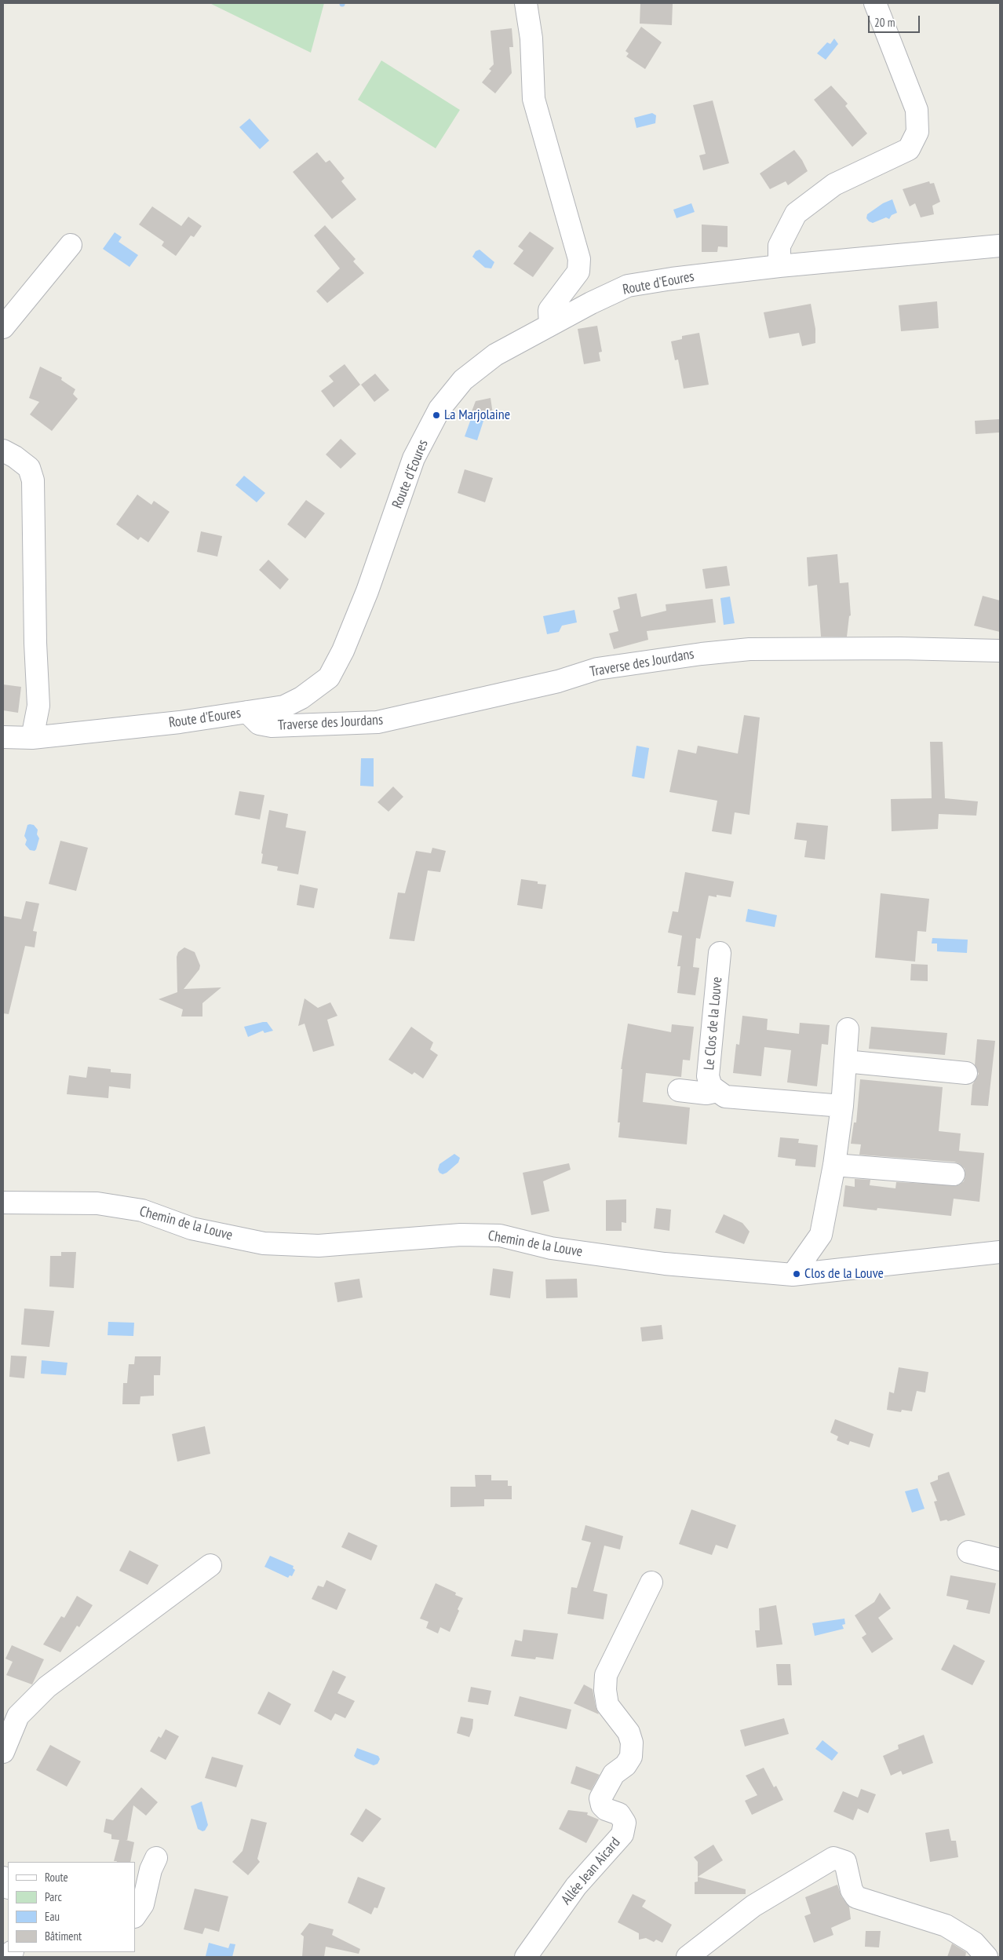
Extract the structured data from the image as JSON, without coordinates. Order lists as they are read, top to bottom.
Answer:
{
  "streets": {
    "street": [
      "Route d'Eoures",
      "Traverse des Jourdans",
      "Le Clos de la Louve",
      "Chemin de la Louve",
      "Allée Jean Aicard"
    ]
  },
  "crossings": [
    ["Route d'Eoures", "Traverse des Jourdans"]
  ],
  "places": ["La Marjolaine", "Clos de la Louve"],
  "legend": [
    "Route",
    "Parc",
    "Eau",
    "Bâtiment"
  ],
  "scale_bar": "20 m"
}
